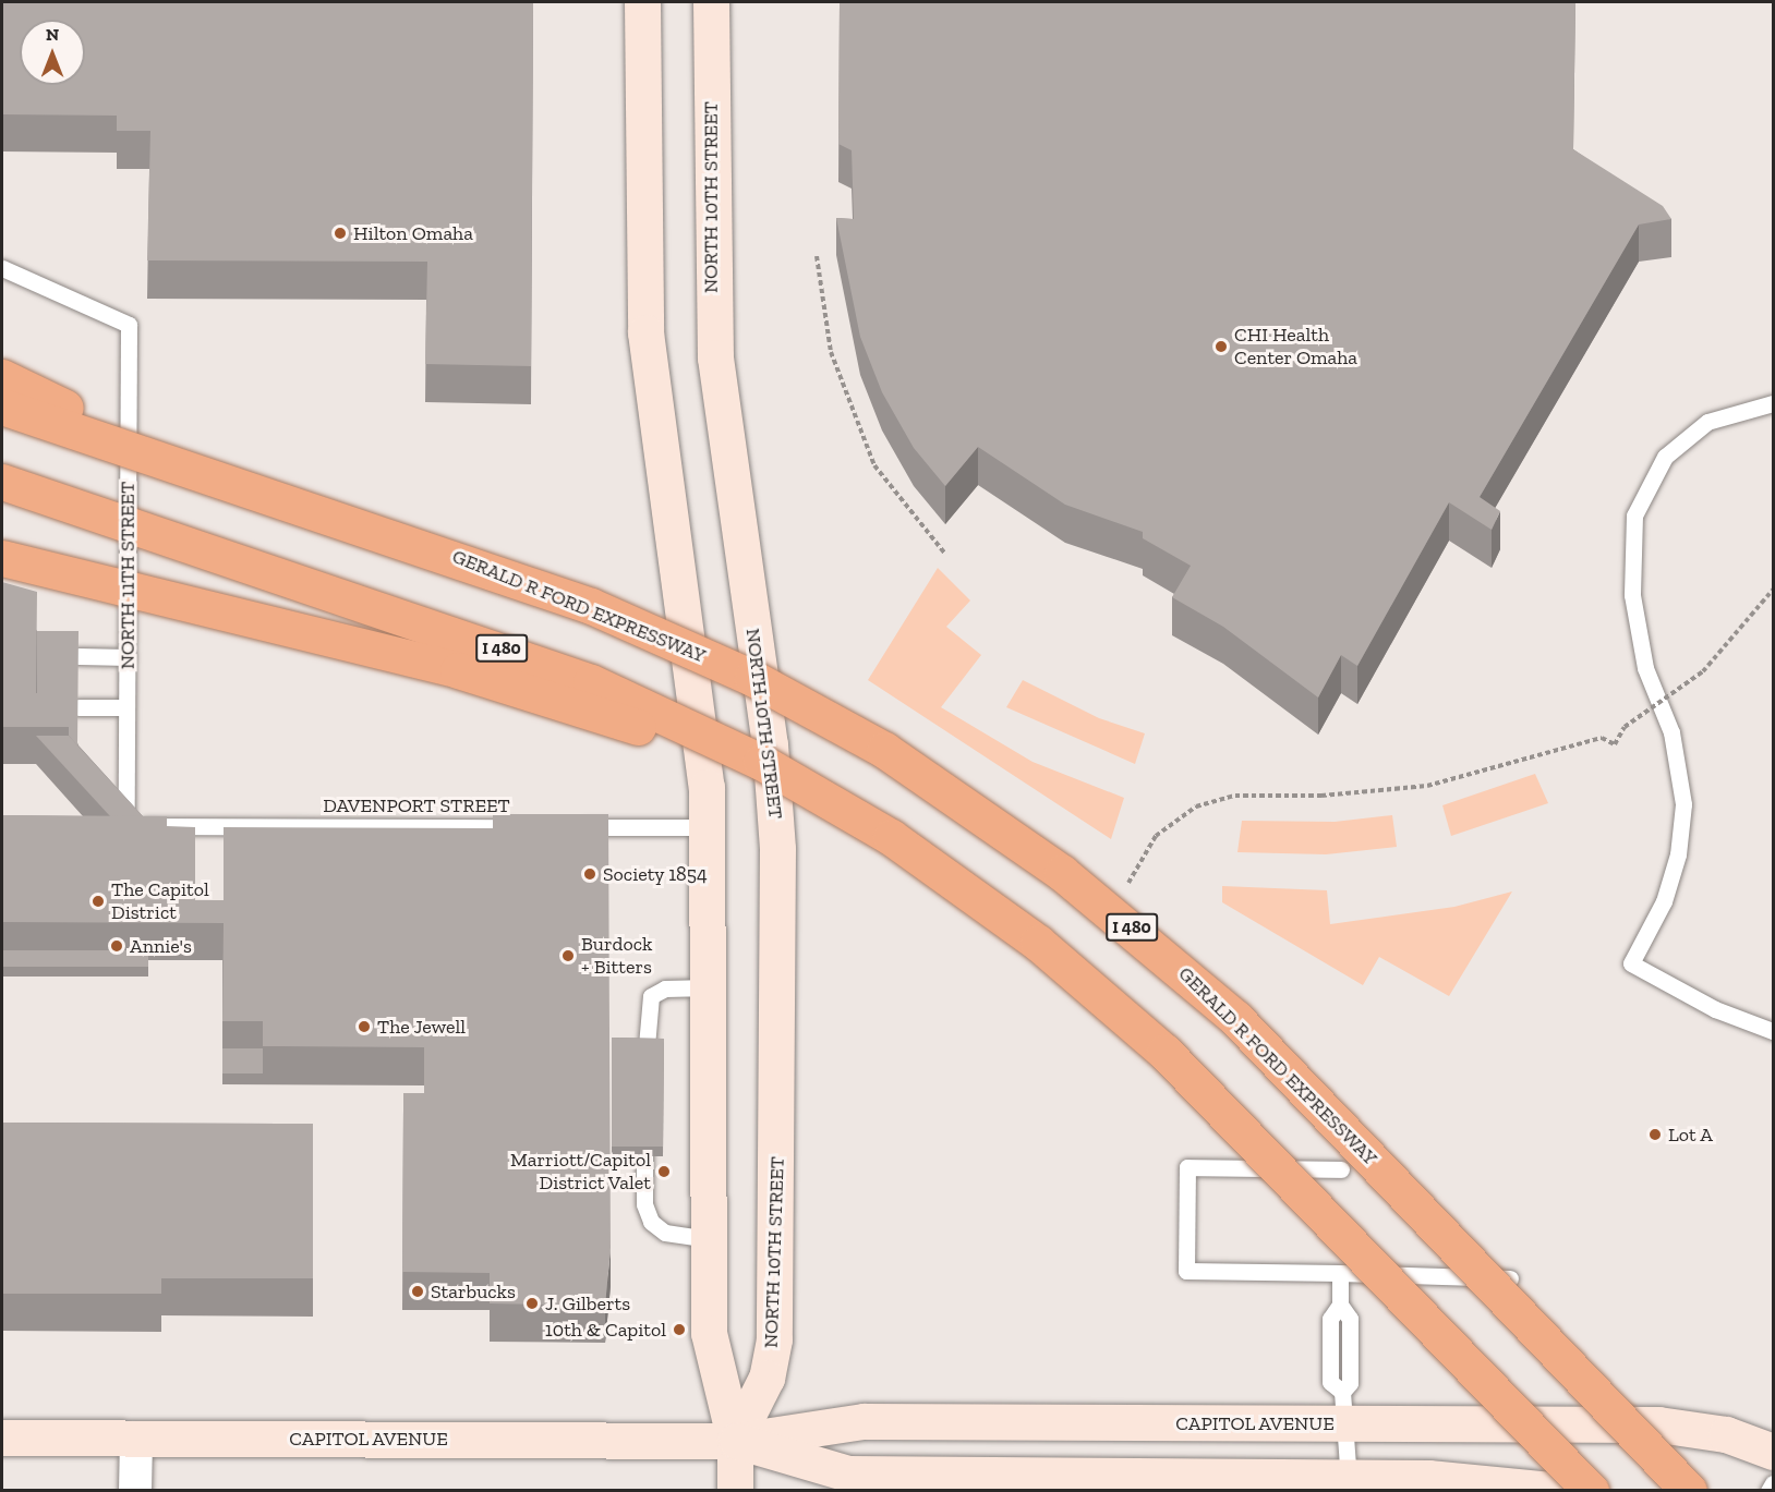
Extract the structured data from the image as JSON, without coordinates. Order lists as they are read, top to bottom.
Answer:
{
  "streets": {
    "highway": ["GERALD R FORD EXPRESSWAY", "I 480"],
    "main road": ["NORTH 10TH STREET", "CAPITOL AVENUE"],
    "lane": ["NORTH 11TH STREET", "DAVENPORT STREET"]
  },
  "crossings": [
    ["NORTH 10TH STREET", "CAPITOL AVENUE"],
    ["NORTH 11TH STREET", "DAVENPORT STREET"]
  ],
  "places": [
    "Hilton Omaha",
    "CHI Health Center Omaha",
    "Society 1854",
    "The Capitol District",
    "Annie's",
    "Burdock + Bitters",
    "The Jewell",
    "Lot A",
    "Marriott/Capitol District Valet",
    "Starbucks",
    "J. Gilberts",
    "10th & Capitol"
  ],
  "north": "top"
}
